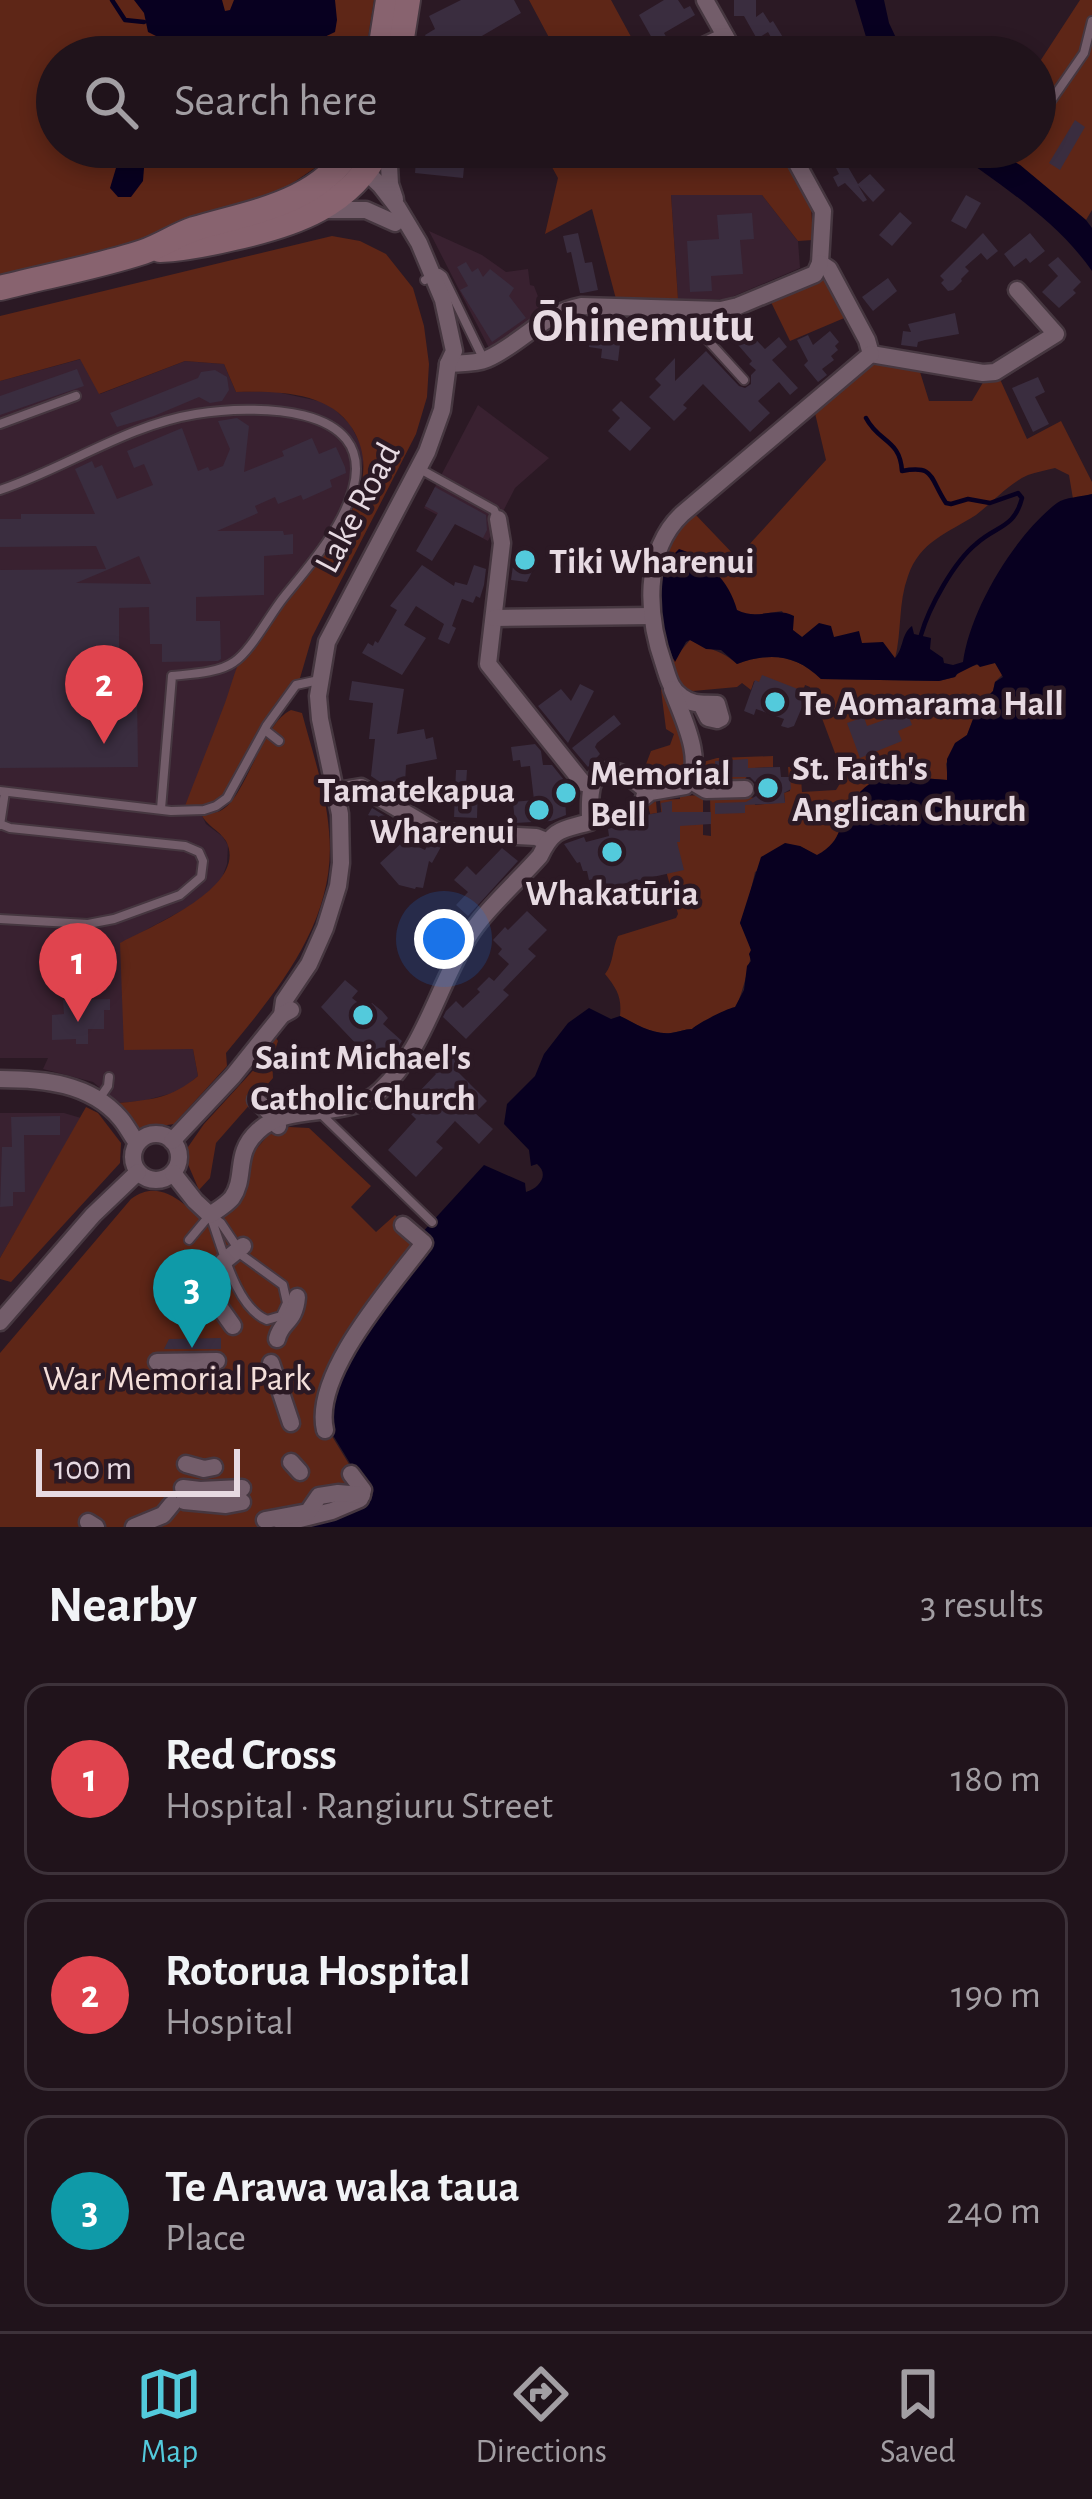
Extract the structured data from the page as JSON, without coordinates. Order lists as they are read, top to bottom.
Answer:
{
  "streets": {
    "street": ["Lake Road"]
  },
  "districts": ["Ōhinemutu"],
  "parks": ["War Memorial Park"],
  "places": [
    "Tiki Wharenui",
    "Te Aomarama Hall",
    "St. Faith's Anglican Church",
    "Memorial Bell",
    "Tamatekapua Wharenui",
    "Whakatūria",
    "Saint Michael's Catholic Church"
  ],
  "scale_bar": "100 m",
  "page": {
    "search": "Search here",
    "pins": ["2", "1", "3"],
    "scale": "100 m",
    "heading": ["Nearby", "3 results"],
    "list": [
      {
        "mark": "1",
        "name": "Red Cross",
        "note": "Hospital · Rangiuru Street",
        "value": "180 m"
      },
      {
        "mark": "2",
        "name": "Rotorua Hospital",
        "note": "Hospital",
        "value": "190 m"
      },
      {
        "mark": "3",
        "name": "Te Arawa waka taua",
        "note": "Place",
        "value": "240 m"
      }
    ],
    "nav": ["Map", "Directions", "Saved"]
  }
}
